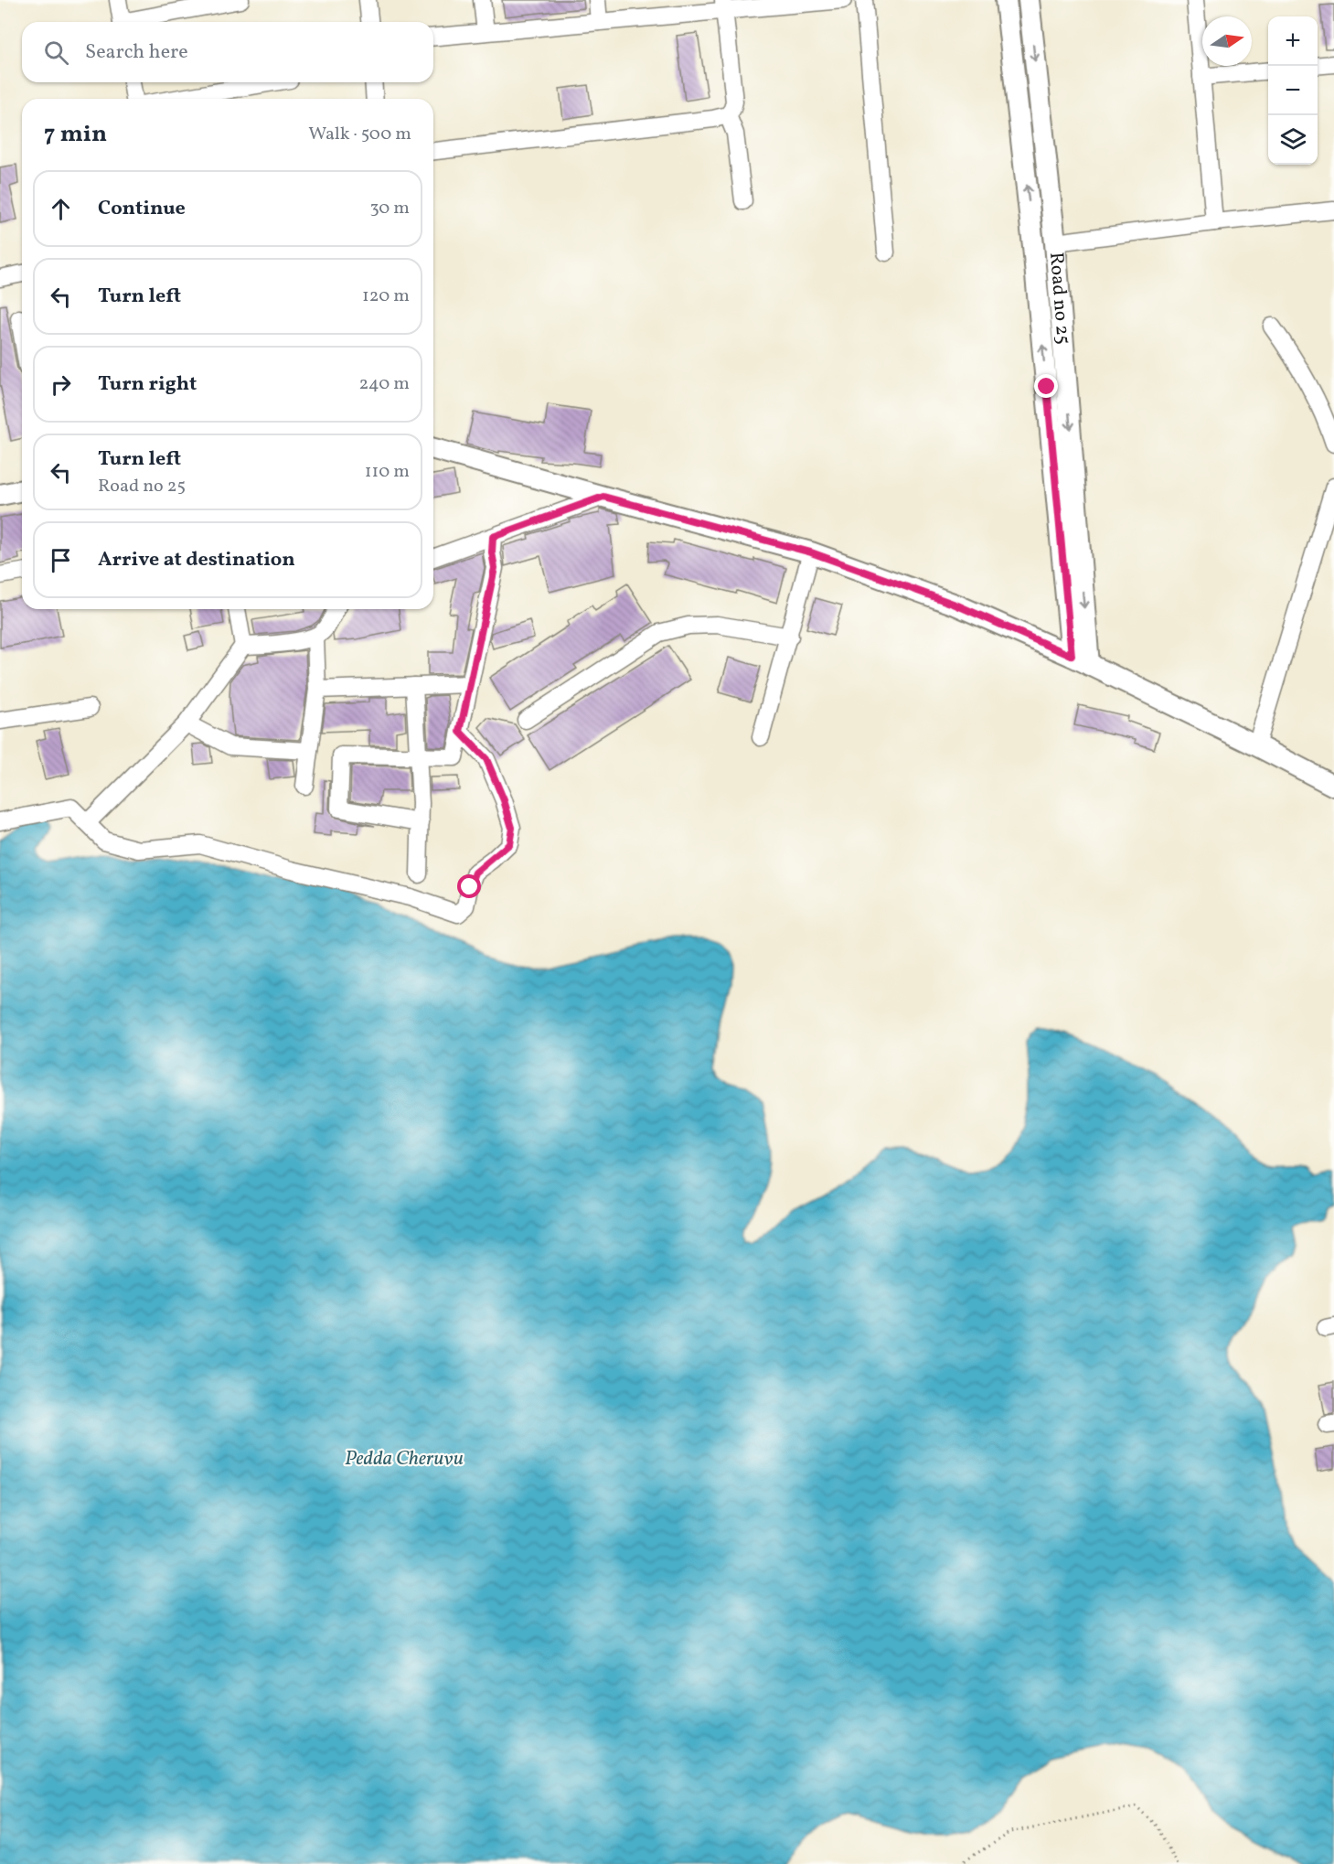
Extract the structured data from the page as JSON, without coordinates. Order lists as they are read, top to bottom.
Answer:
{
  "streets": {
    "street": ["Road no 25"]
  },
  "water": ["Pedda Cheruvu"],
  "north": "right",
  "page": {
    "map_buttons": ["+", "−"],
    "search": "Search here",
    "heading": ["7 min", "Walk · 500 m"],
    "list": [
      ["Continue", "30 m"],
      ["Turn left", "120 m"],
      ["Turn right", "240 m"],
      ["Turn left", "Road no 25", "110 m"],
      "Arrive at destination"
    ]
  }
}
